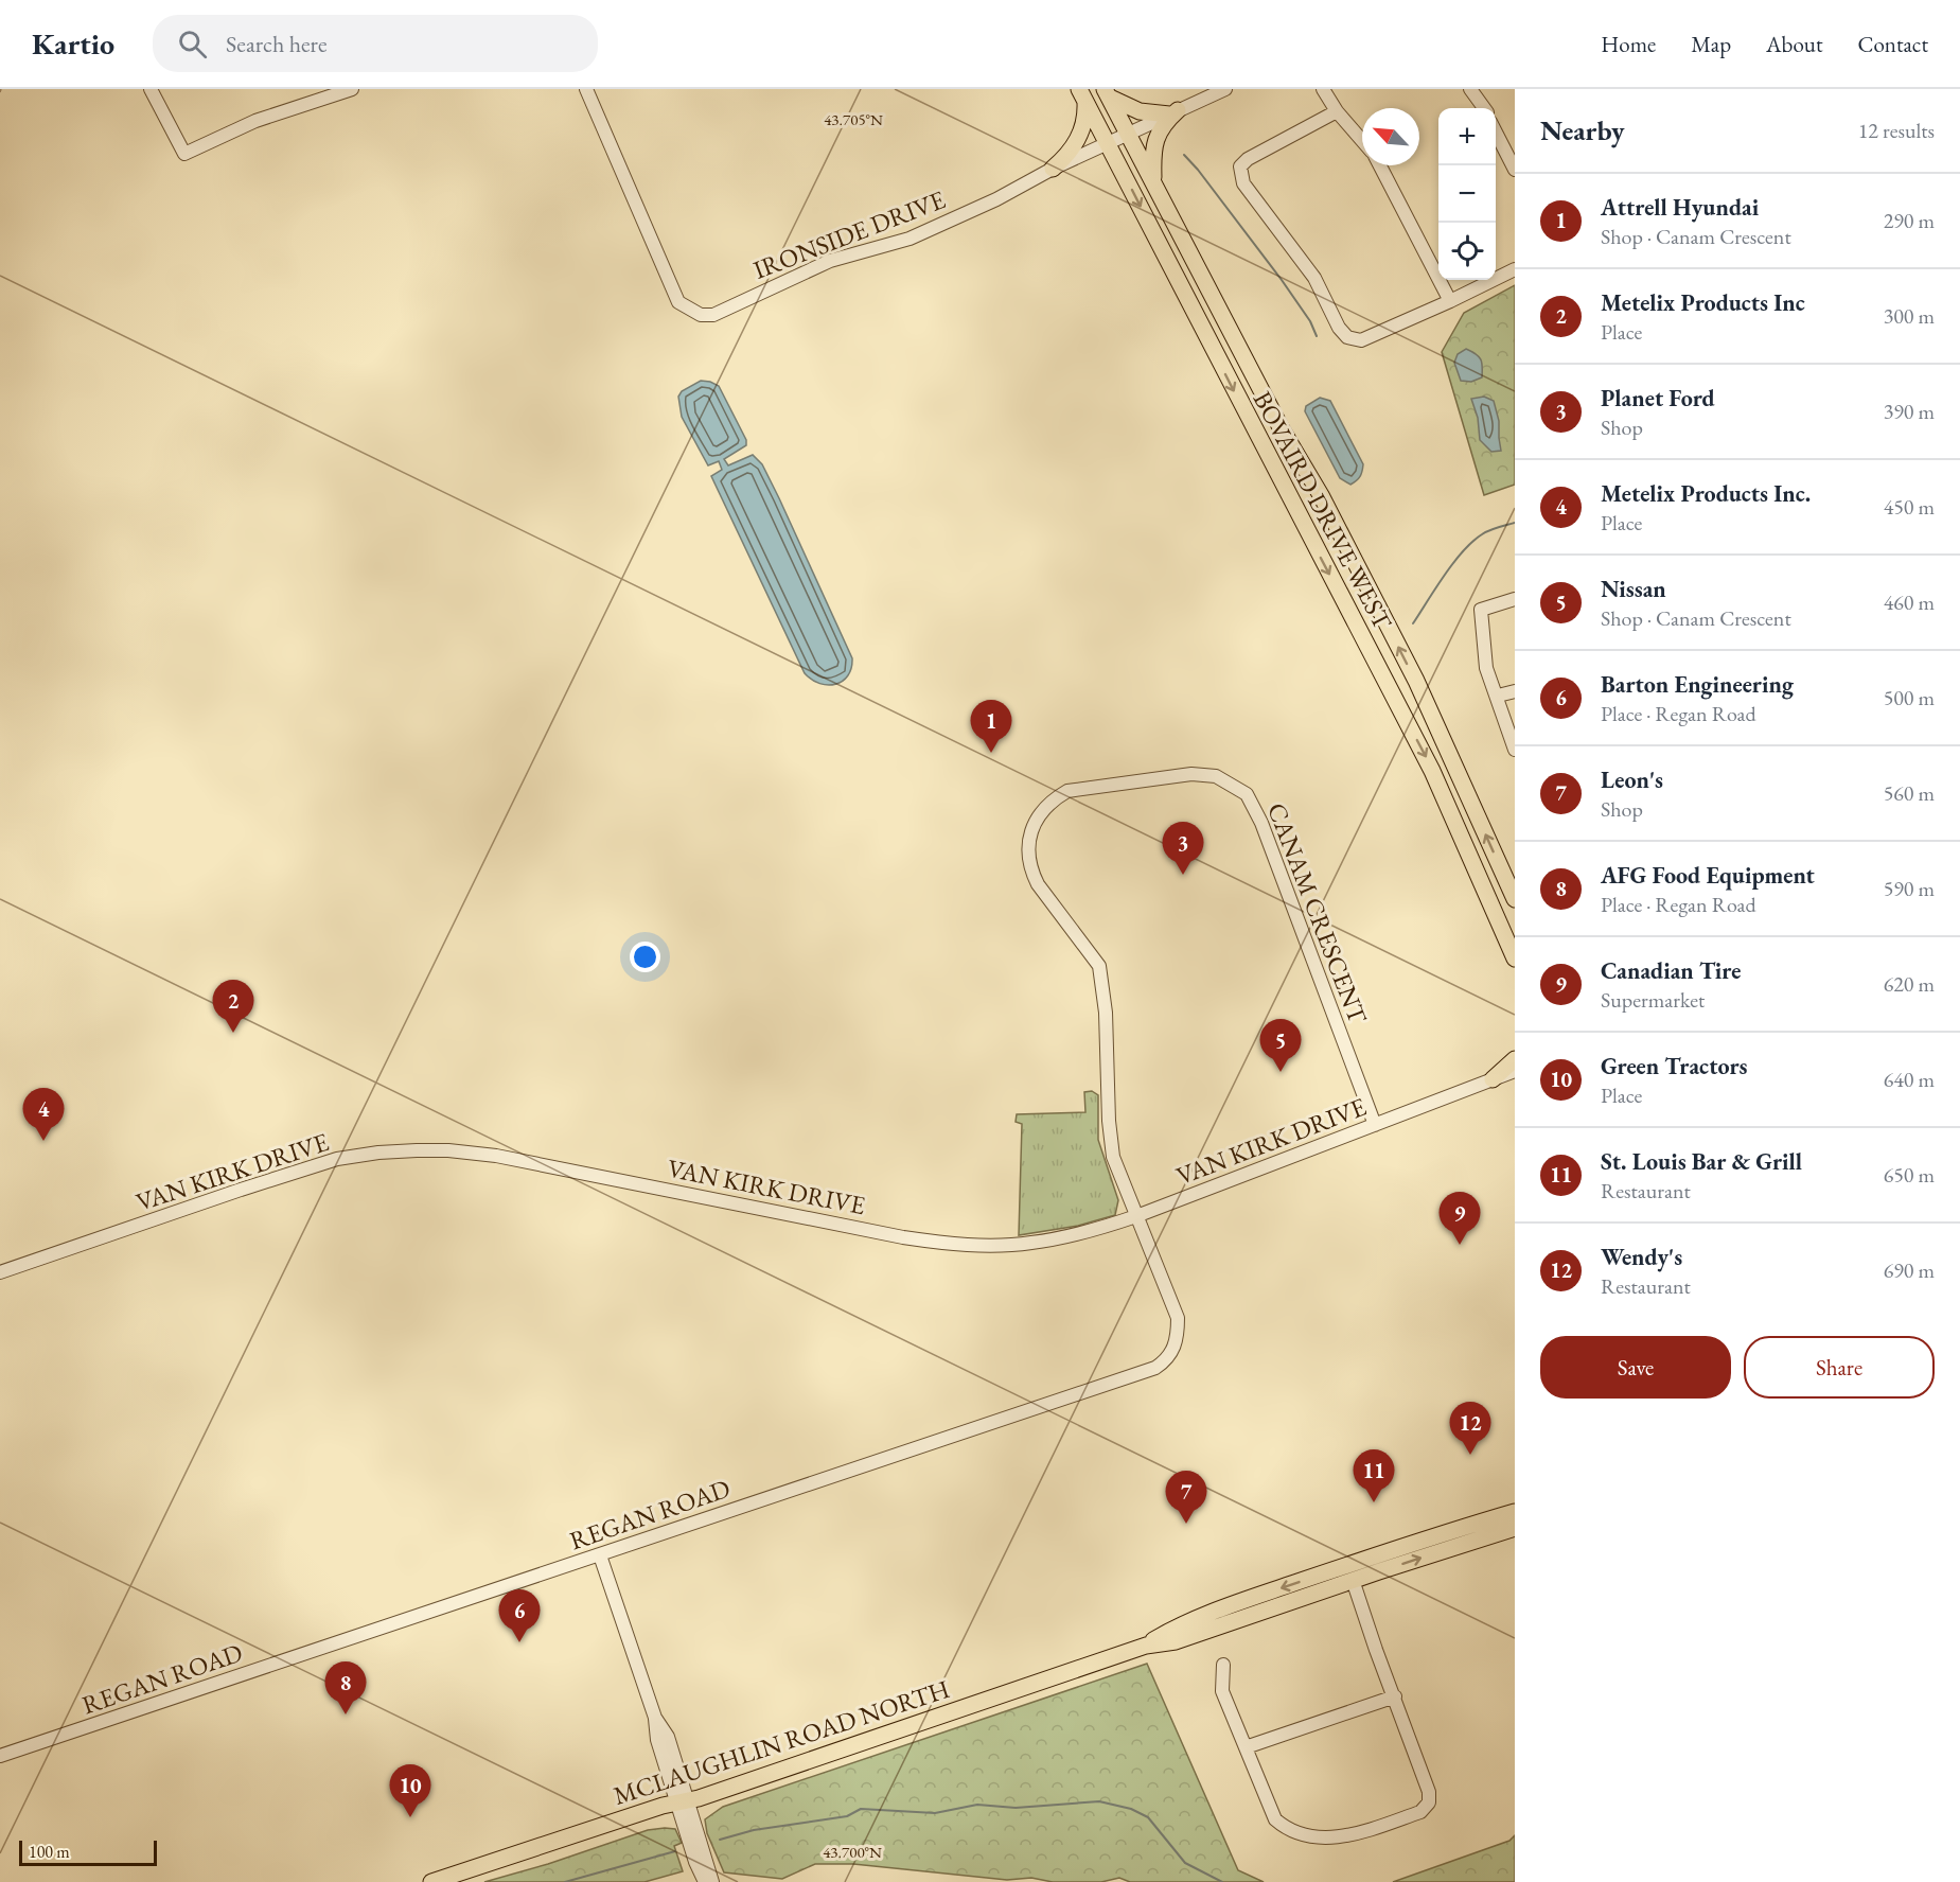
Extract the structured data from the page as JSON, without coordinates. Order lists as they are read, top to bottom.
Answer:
{
  "streets": {
    "main road": ["BOVAIRD DRIVE WEST", "MCLAUGHLIN ROAD NORTH"],
    "street": [
      "IRONSIDE DRIVE",
      "CANAM CRESCENT",
      "VAN KIRK DRIVE",
      "REGAN ROAD"
    ]
  },
  "crossings": [
    ["IRONSIDE DRIVE", "BOVAIRD DRIVE WEST"],
    ["CANAM CRESCENT", "VAN KIRK DRIVE"],
    ["CANAM CRESCENT", "REGAN ROAD"],
    ["VAN KIRK DRIVE", "REGAN ROAD"]
  ],
  "scale_bar": "100 m",
  "north": "top left",
  "page": {
    "header": "Kartio",
    "search": "Search here",
    "nav": [
      "Home",
      "Map",
      "About",
      "Contact"
    ],
    "heading": ["Nearby", "12 results"],
    "map_buttons": ["+", "−"],
    "list": [
      {
        "mark": "1",
        "name": "Attrell Hyundai",
        "note": "Shop · Canam Crescent",
        "value": "290 m"
      },
      {
        "mark": "2",
        "name": "Metelix Products Inc",
        "note": "Place",
        "value": "300 m"
      },
      {
        "mark": "3",
        "name": "Planet Ford",
        "note": "Shop",
        "value": "390 m"
      },
      {
        "mark": "4",
        "name": "Metelix Products Inc.",
        "note": "Place",
        "value": "450 m"
      },
      {
        "mark": "5",
        "name": "Nissan",
        "note": "Shop · Canam Crescent",
        "value": "460 m"
      },
      {
        "mark": "6",
        "name": "Barton Engineering",
        "note": "Place · Regan Road",
        "value": "500 m"
      },
      {
        "mark": "7",
        "name": "Leon's",
        "note": "Shop",
        "value": "560 m"
      },
      {
        "mark": "8",
        "name": "AFG Food Equipment",
        "note": "Place · Regan Road",
        "value": "590 m"
      },
      {
        "mark": "9",
        "name": "Canadian Tire",
        "note": "Supermarket",
        "value": "620 m"
      },
      {
        "mark": "10",
        "name": "Green Tractors",
        "note": "Place",
        "value": "640 m"
      },
      {
        "mark": "11",
        "name": "St. Louis Bar & Grill",
        "note": "Restaurant",
        "value": "650 m"
      },
      {
        "mark": "12",
        "name": "Wendy's",
        "note": "Restaurant",
        "value": "690 m"
      }
    ],
    "pins": [
      "1",
      "3",
      "2",
      "5",
      "4",
      "9",
      "12",
      "11",
      "7",
      "6",
      "8",
      "10"
    ],
    "buttons": ["Save", "Share"],
    "scale": "100 m"
  },
  "coordinates": ["43.705°N", "43.700°N"]
}
